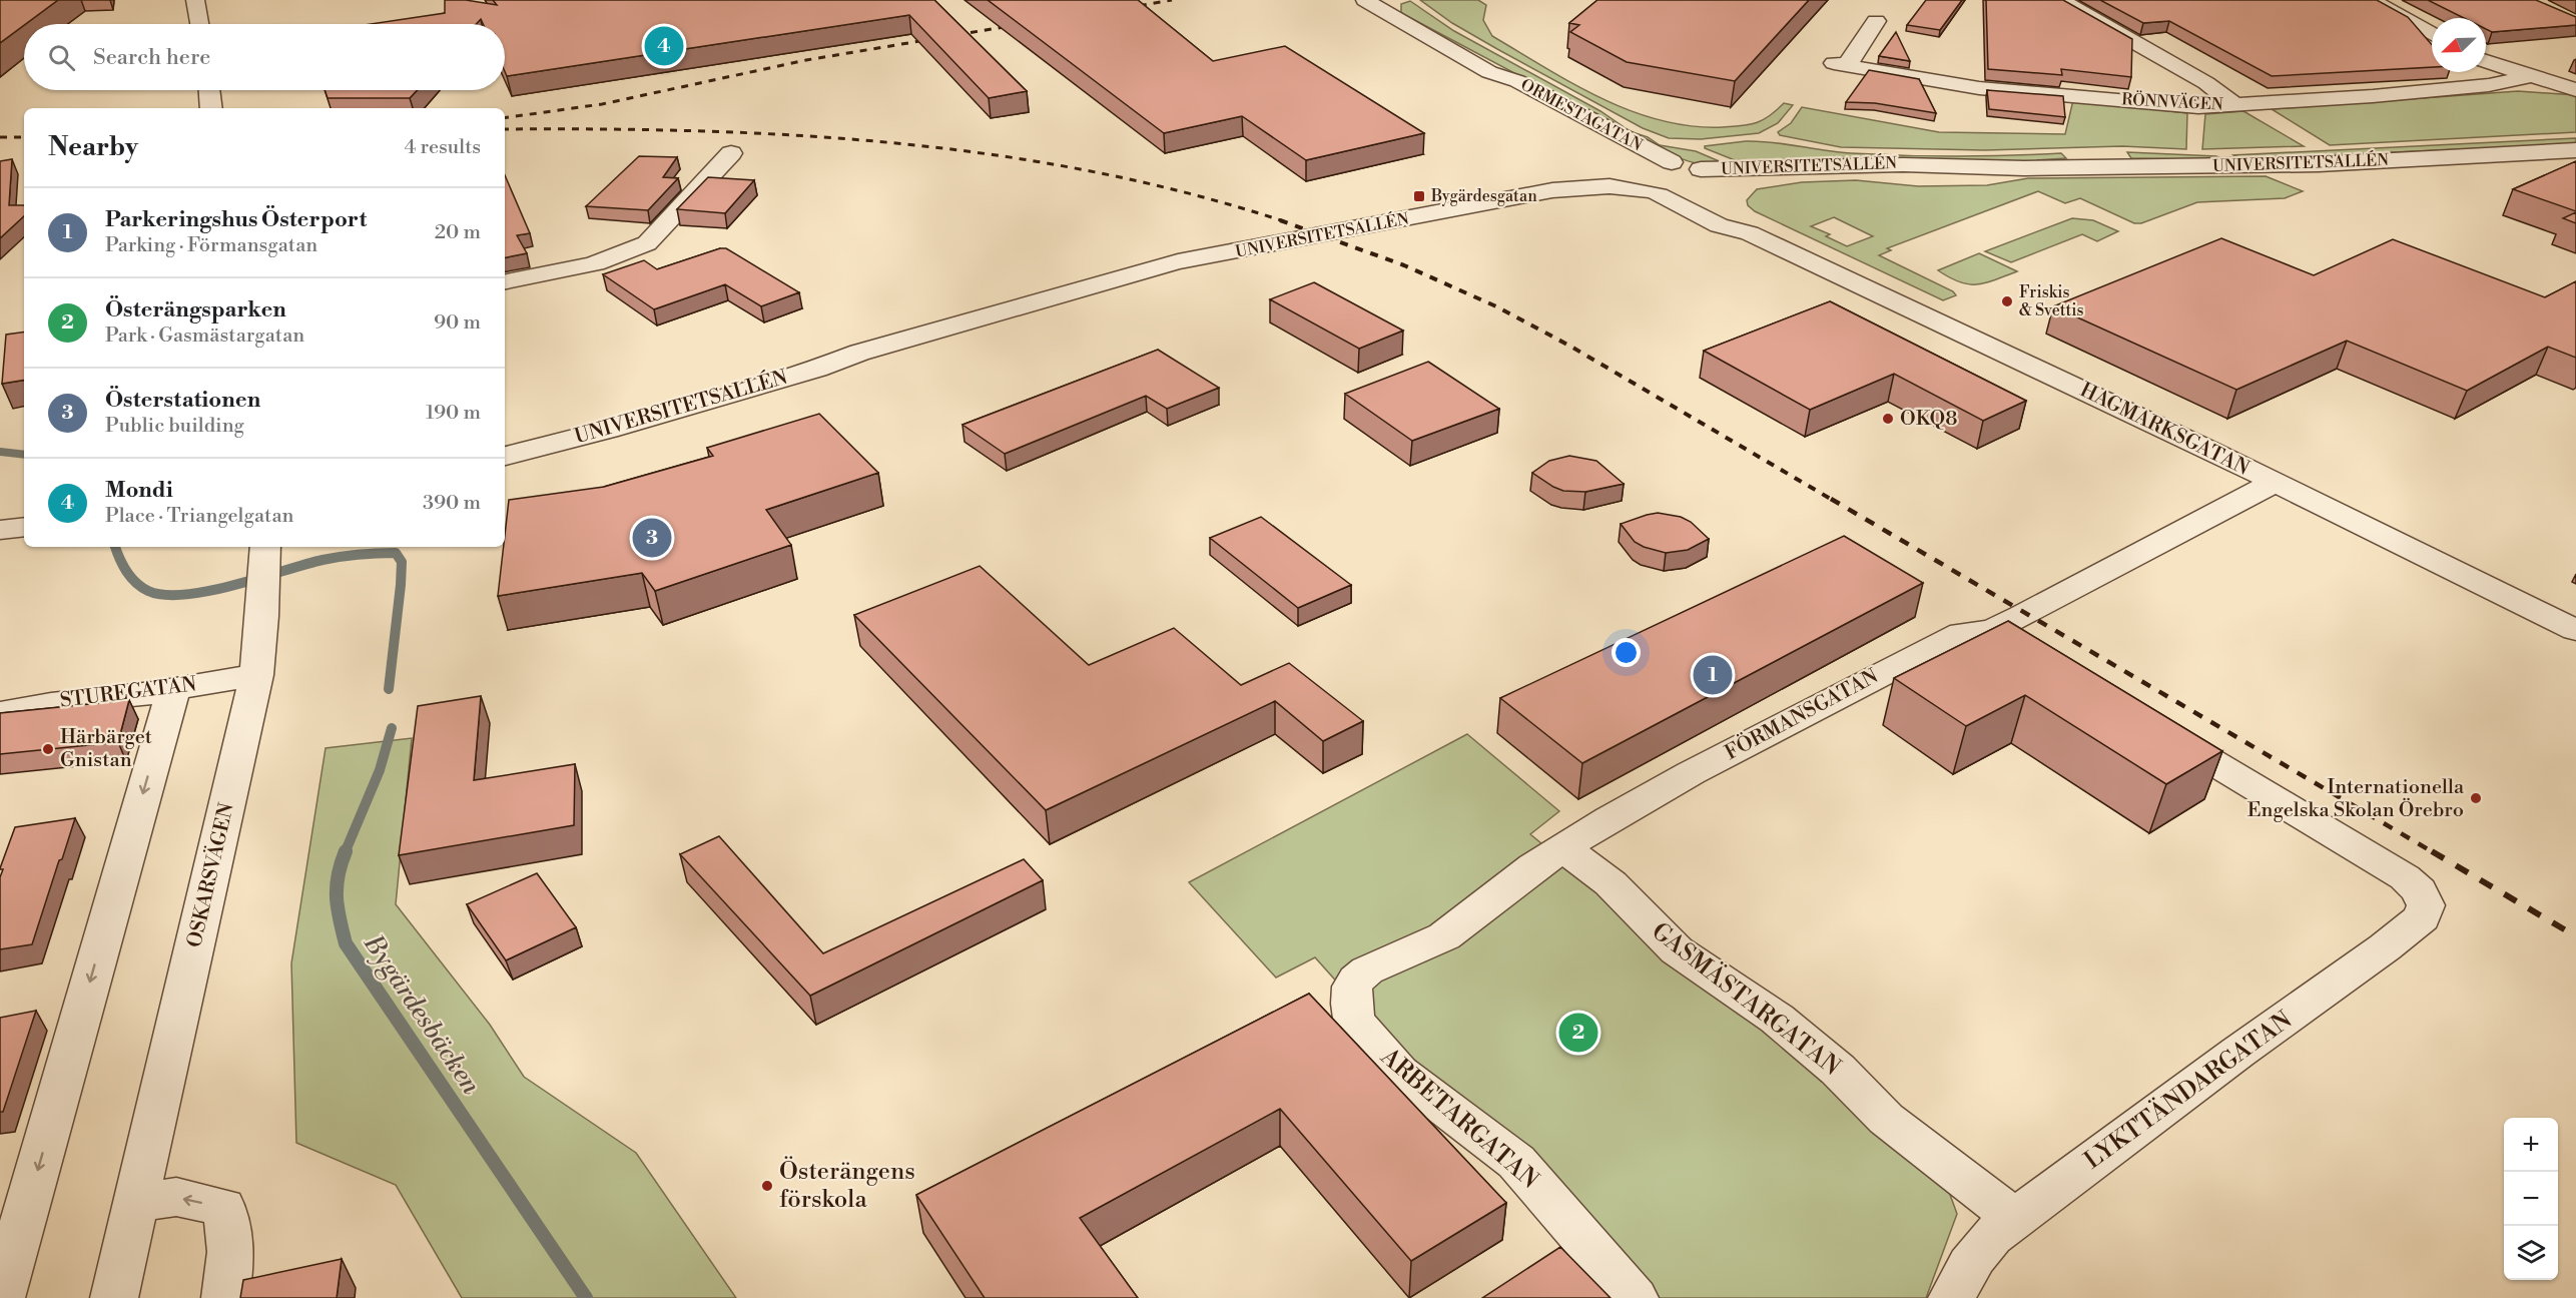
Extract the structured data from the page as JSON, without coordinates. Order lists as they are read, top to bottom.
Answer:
{
  "streets": {
    "street": [
      "RÖNNVÄGEN",
      "ORMESTAGATAN",
      "UNIVERSITETSALLÉN",
      "HAGMARKSGATAN",
      "STUREGATAN",
      "FÖRMANSGATAN",
      "OSKARSVÄGEN",
      "GASMÄSTARGATAN",
      "LYKTTÄNDARGATAN",
      "ARBETARGATAN"
    ]
  },
  "crossings": [
    ["ORMESTAGATAN", "UNIVERSITETSALLÉN"],
    ["UNIVERSITETSALLÉN", "HAGMARKSGATAN"],
    ["HAGMARKSGATAN", "FÖRMANSGATAN"],
    ["STUREGATAN", "OSKARSVÄGEN"],
    ["FÖRMANSGATAN", "GASMÄSTARGATAN"],
    ["FÖRMANSGATAN", "ARBETARGATAN"],
    ["GASMÄSTARGATAN", "LYKTTÄNDARGATAN"]
  ],
  "water": ["Bygärdesbäcken"],
  "places": {
    "transit": ["Bygärdesgatan"],
    "other": [
      "Friskis & Svettis",
      "OKQ8",
      "Härbärget Gnistan",
      "Internationella Engelska Skolan Örebro",
      "Österängens förskola"
    ]
  },
  "north": "bottom left",
  "page": {
    "pins": [
      "4",
      "3",
      "1",
      "2"
    ],
    "search": "Search here",
    "heading": ["Nearby", "4 results"],
    "list": [
      {
        "mark": "1",
        "name": "Parkeringshus Österport",
        "note": "Parking · Förmansgatan",
        "value": "20 m"
      },
      {
        "mark": "2",
        "name": "Österängsparken",
        "note": "Park · Gasmästargatan",
        "value": "90 m"
      },
      {
        "mark": "3",
        "name": "Österstationen",
        "note": "Public building",
        "value": "190 m"
      },
      {
        "mark": "4",
        "name": "Mondi",
        "note": "Place · Triangelgatan",
        "value": "390 m"
      }
    ],
    "map_buttons": ["+", "−"]
  }
}
